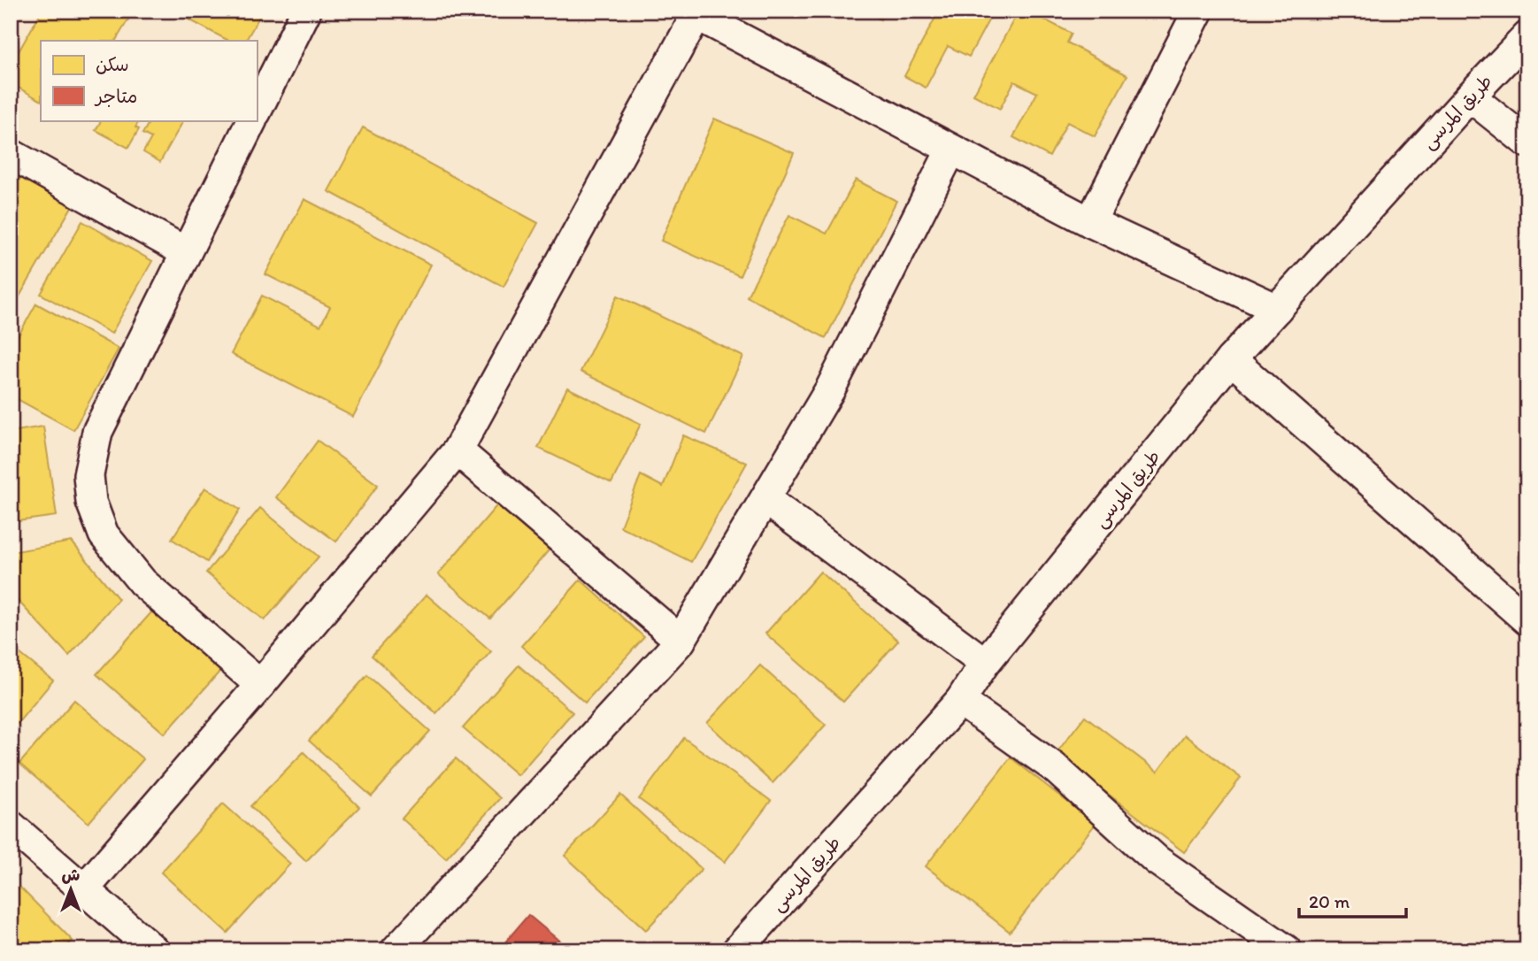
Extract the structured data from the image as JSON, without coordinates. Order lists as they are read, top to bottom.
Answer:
{
  "streets": {
    "street": ["طريق المرسى"]
  },
  "legend": ["سكن", "متاجر"],
  "scale_bar": "20 m",
  "north": "top"
}
